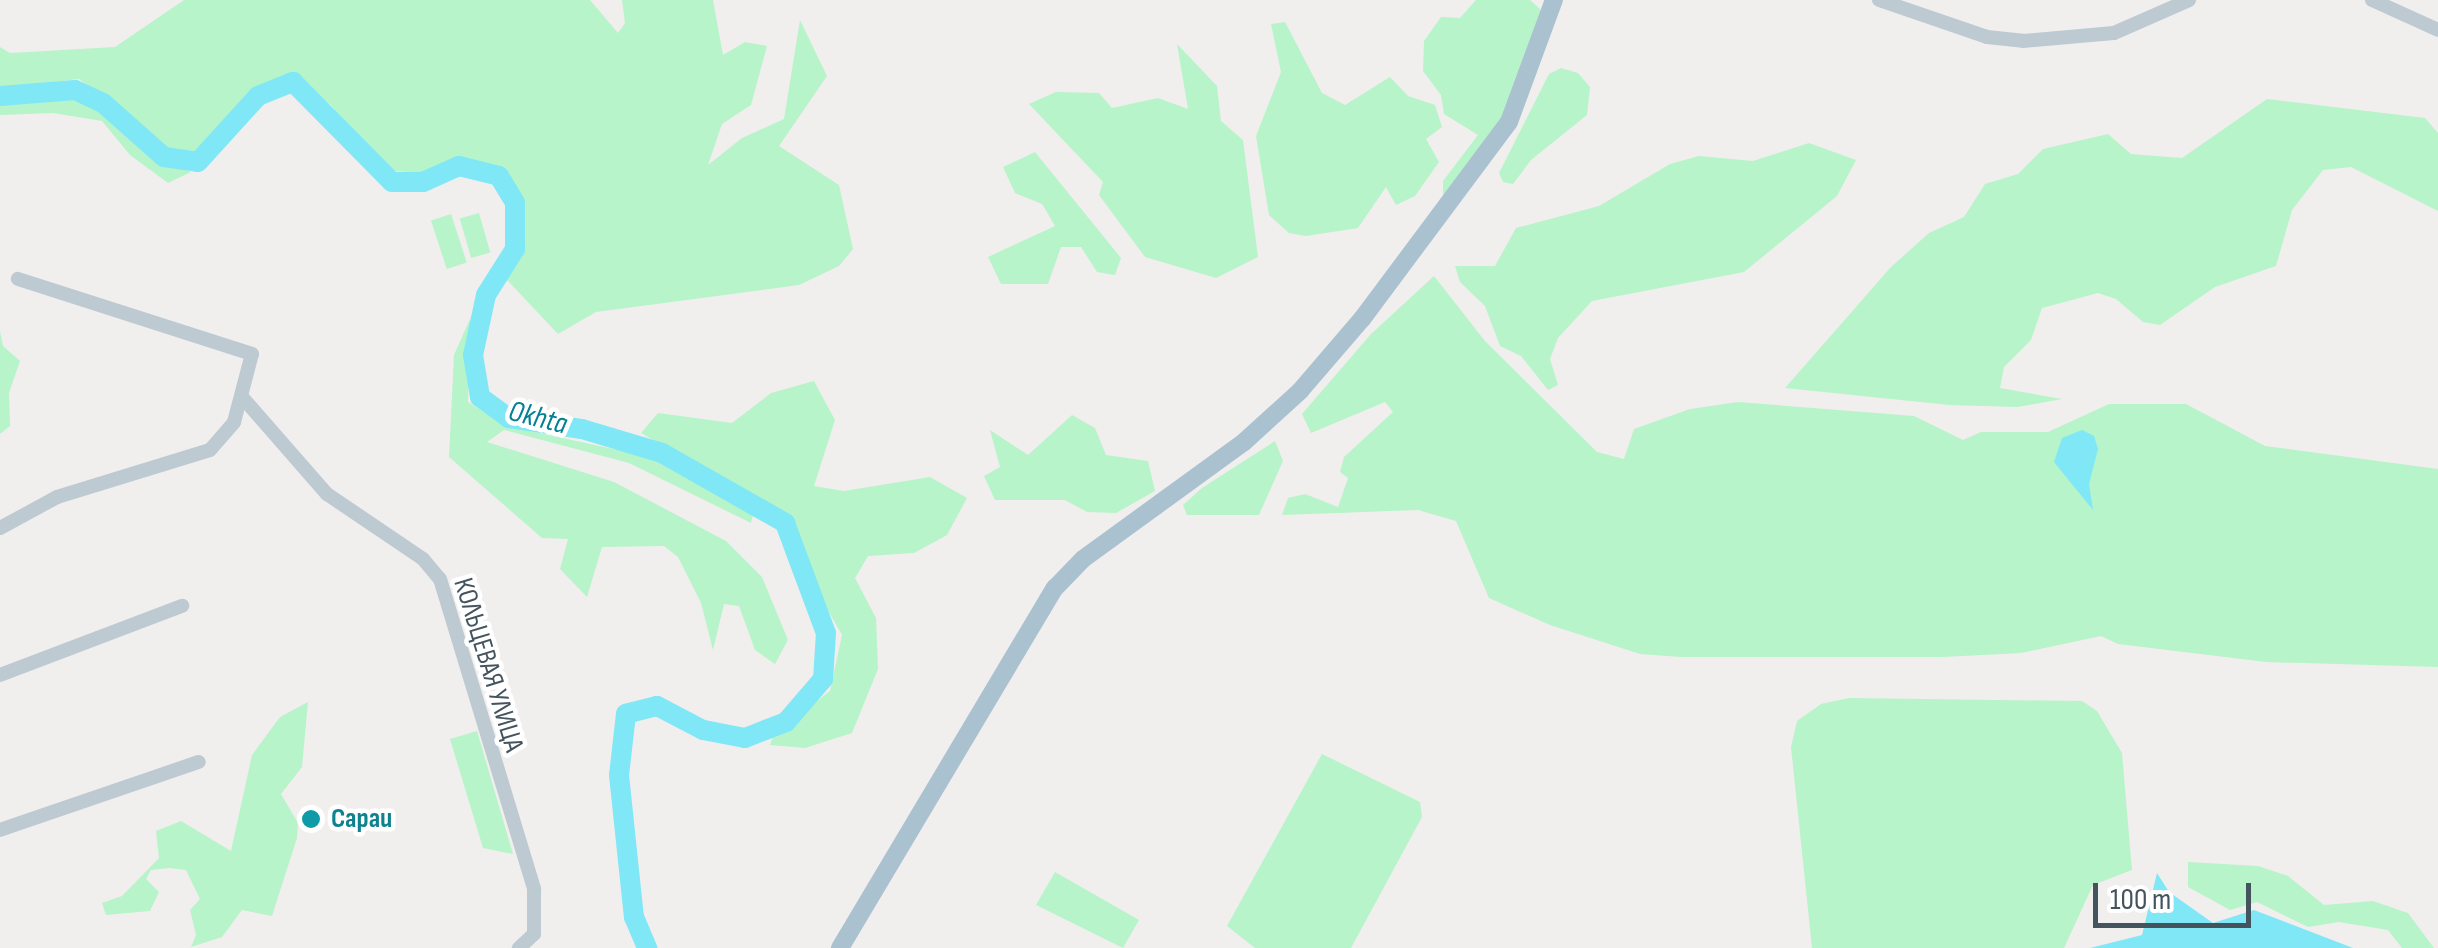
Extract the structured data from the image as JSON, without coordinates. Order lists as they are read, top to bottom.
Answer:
{
  "streets": {
    "street": ["КОЛЬЦЕВАЯ УЛИЦА"]
  },
  "water": ["Okhta"],
  "places": ["Сараи"],
  "scale_bar": "100 m"
}
